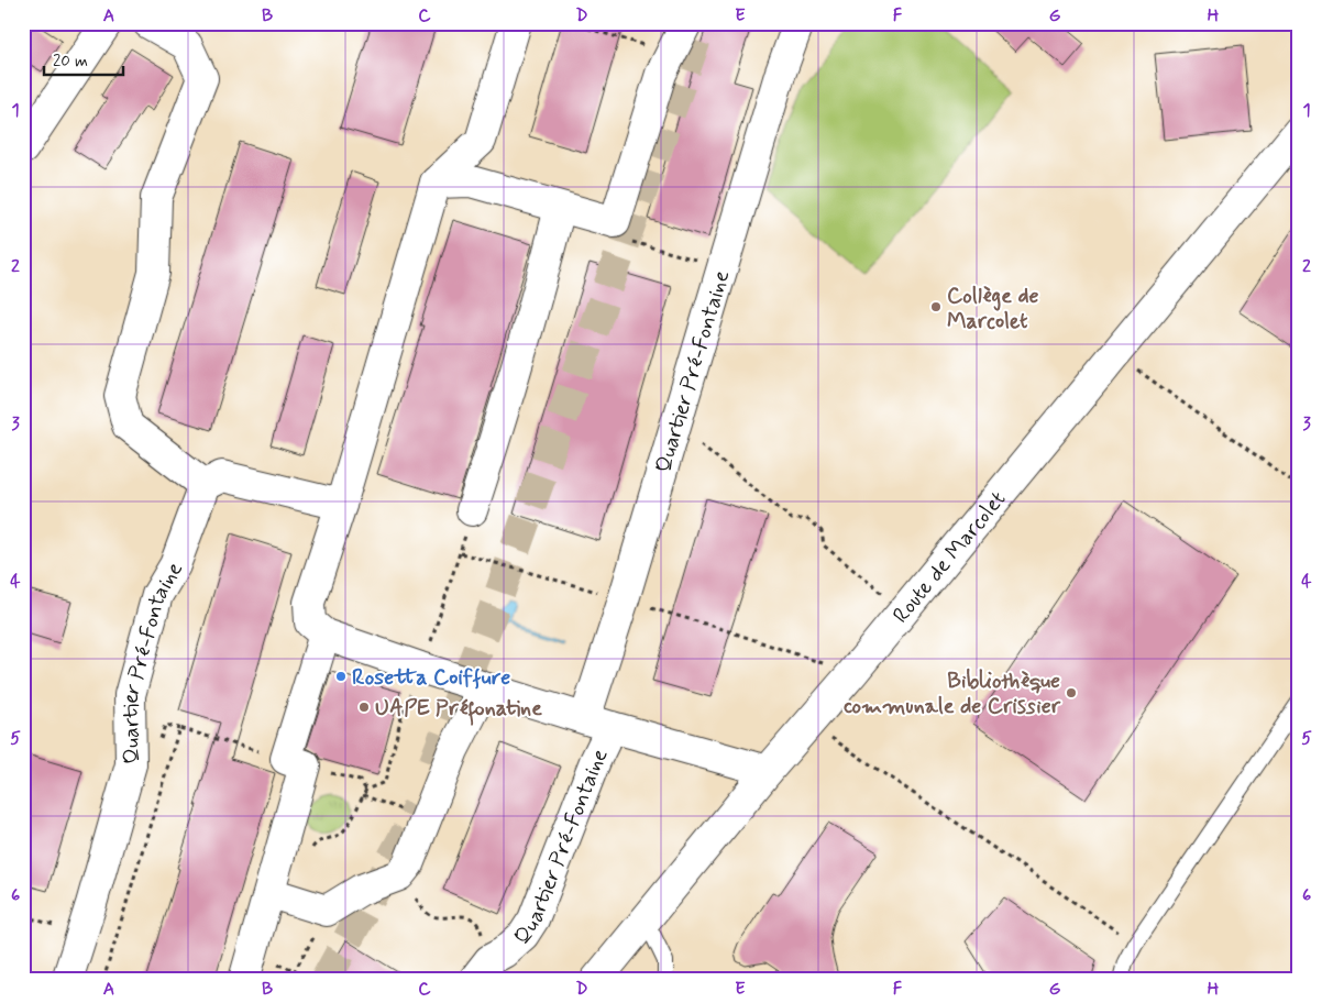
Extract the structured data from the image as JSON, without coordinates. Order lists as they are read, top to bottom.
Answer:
{
  "streets": {
    "street": ["Quartier Pré-Fontaine", "Route de Marcolet"]
  },
  "crossings": [
    ["Quartier Pré-Fontaine", "Route de Marcolet"]
  ],
  "places": [
    "Collège de Marcolet",
    "Rosetta Coiffure",
    "Bibliothèque communale de Crissier",
    "UAPE Préfonatine"
  ],
  "scale_bar": "20 m",
  "grid": {
    "columns": [
      "A",
      "B",
      "C",
      "D",
      "E",
      "F",
      "G",
      "H"
    ],
    "rows": [
      "1",
      "2",
      "3",
      "4",
      "5",
      "6"
    ]
  }
}
